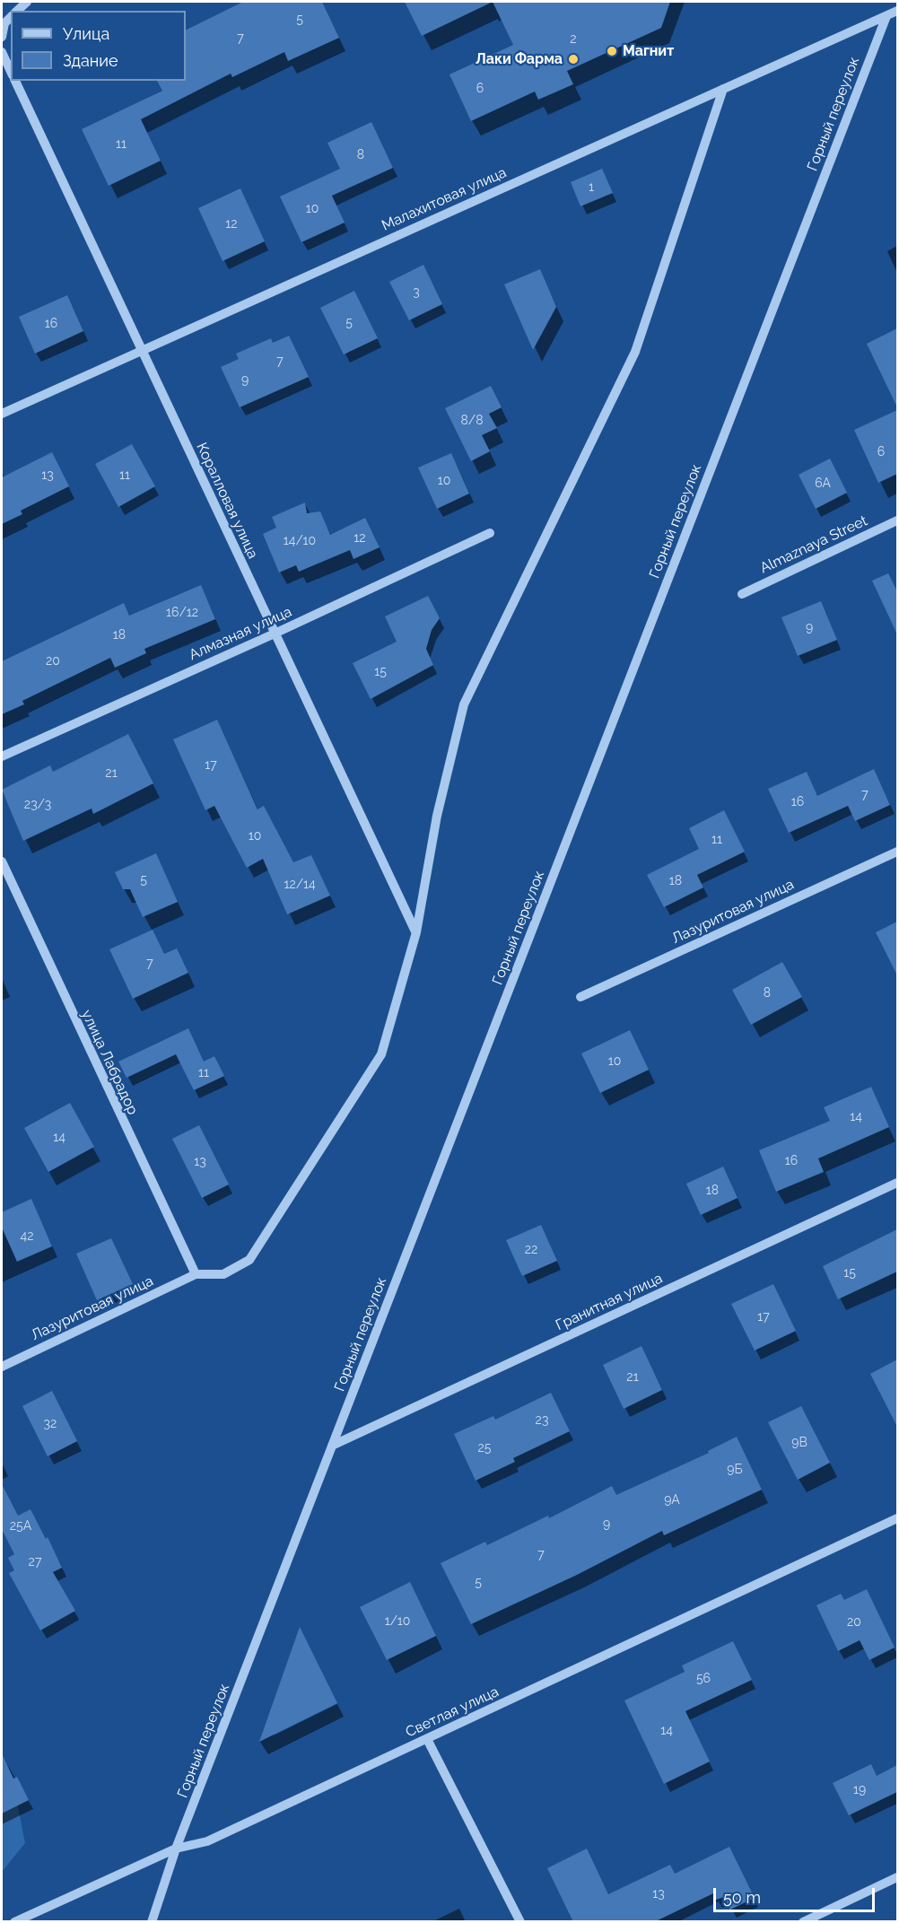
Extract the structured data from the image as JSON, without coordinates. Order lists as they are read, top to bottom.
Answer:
{
  "streets": {
    "street": [
      "Горный переулок",
      "Малахитовая улица",
      "Коралловая улица",
      "Almaznaya Street",
      "Алмазная улица",
      "Лазуритовая улица",
      "улица Лабрадор",
      "Гранитная улица",
      "Светлая улица"
    ]
  },
  "crossings": [
    ["Горный переулок", "Малахитовая улица"],
    ["Горный переулок", "Гранитная улица"],
    ["Горный переулок", "Светлая улица"],
    ["Малахитовая улица", "Коралловая улица"],
    ["Коралловая улица", "Алмазная улица"],
    ["Лазуритовая улица", "улица Лабрадор"]
  ],
  "places": ["Магнит", "Лаки Фарма"],
  "house_numbers": [
    "5",
    "7",
    "2",
    "6",
    "11",
    "8",
    "1",
    "10",
    "12",
    "3",
    "5",
    "16",
    "7",
    "9",
    "8/8",
    "6",
    "13",
    "11",
    "10",
    "6А",
    "12",
    "14/10",
    "16/12",
    "9",
    "18",
    "20",
    "15",
    "17",
    "21",
    "7",
    "16",
    "23/3",
    "10",
    "11",
    "5",
    "18",
    "12/14",
    "7",
    "8",
    "10",
    "11",
    "14",
    "14",
    "16",
    "13",
    "18",
    "42",
    "22",
    "15",
    "17",
    "21",
    "23",
    "32",
    "9В",
    "25",
    "9Б",
    "9А",
    "9",
    "25А",
    "7",
    "27",
    "5",
    "1/10",
    "20",
    "56",
    "14",
    "19",
    "13"
  ],
  "legend": ["Улица", "Здание"],
  "scale_bar": "50 m"
}
